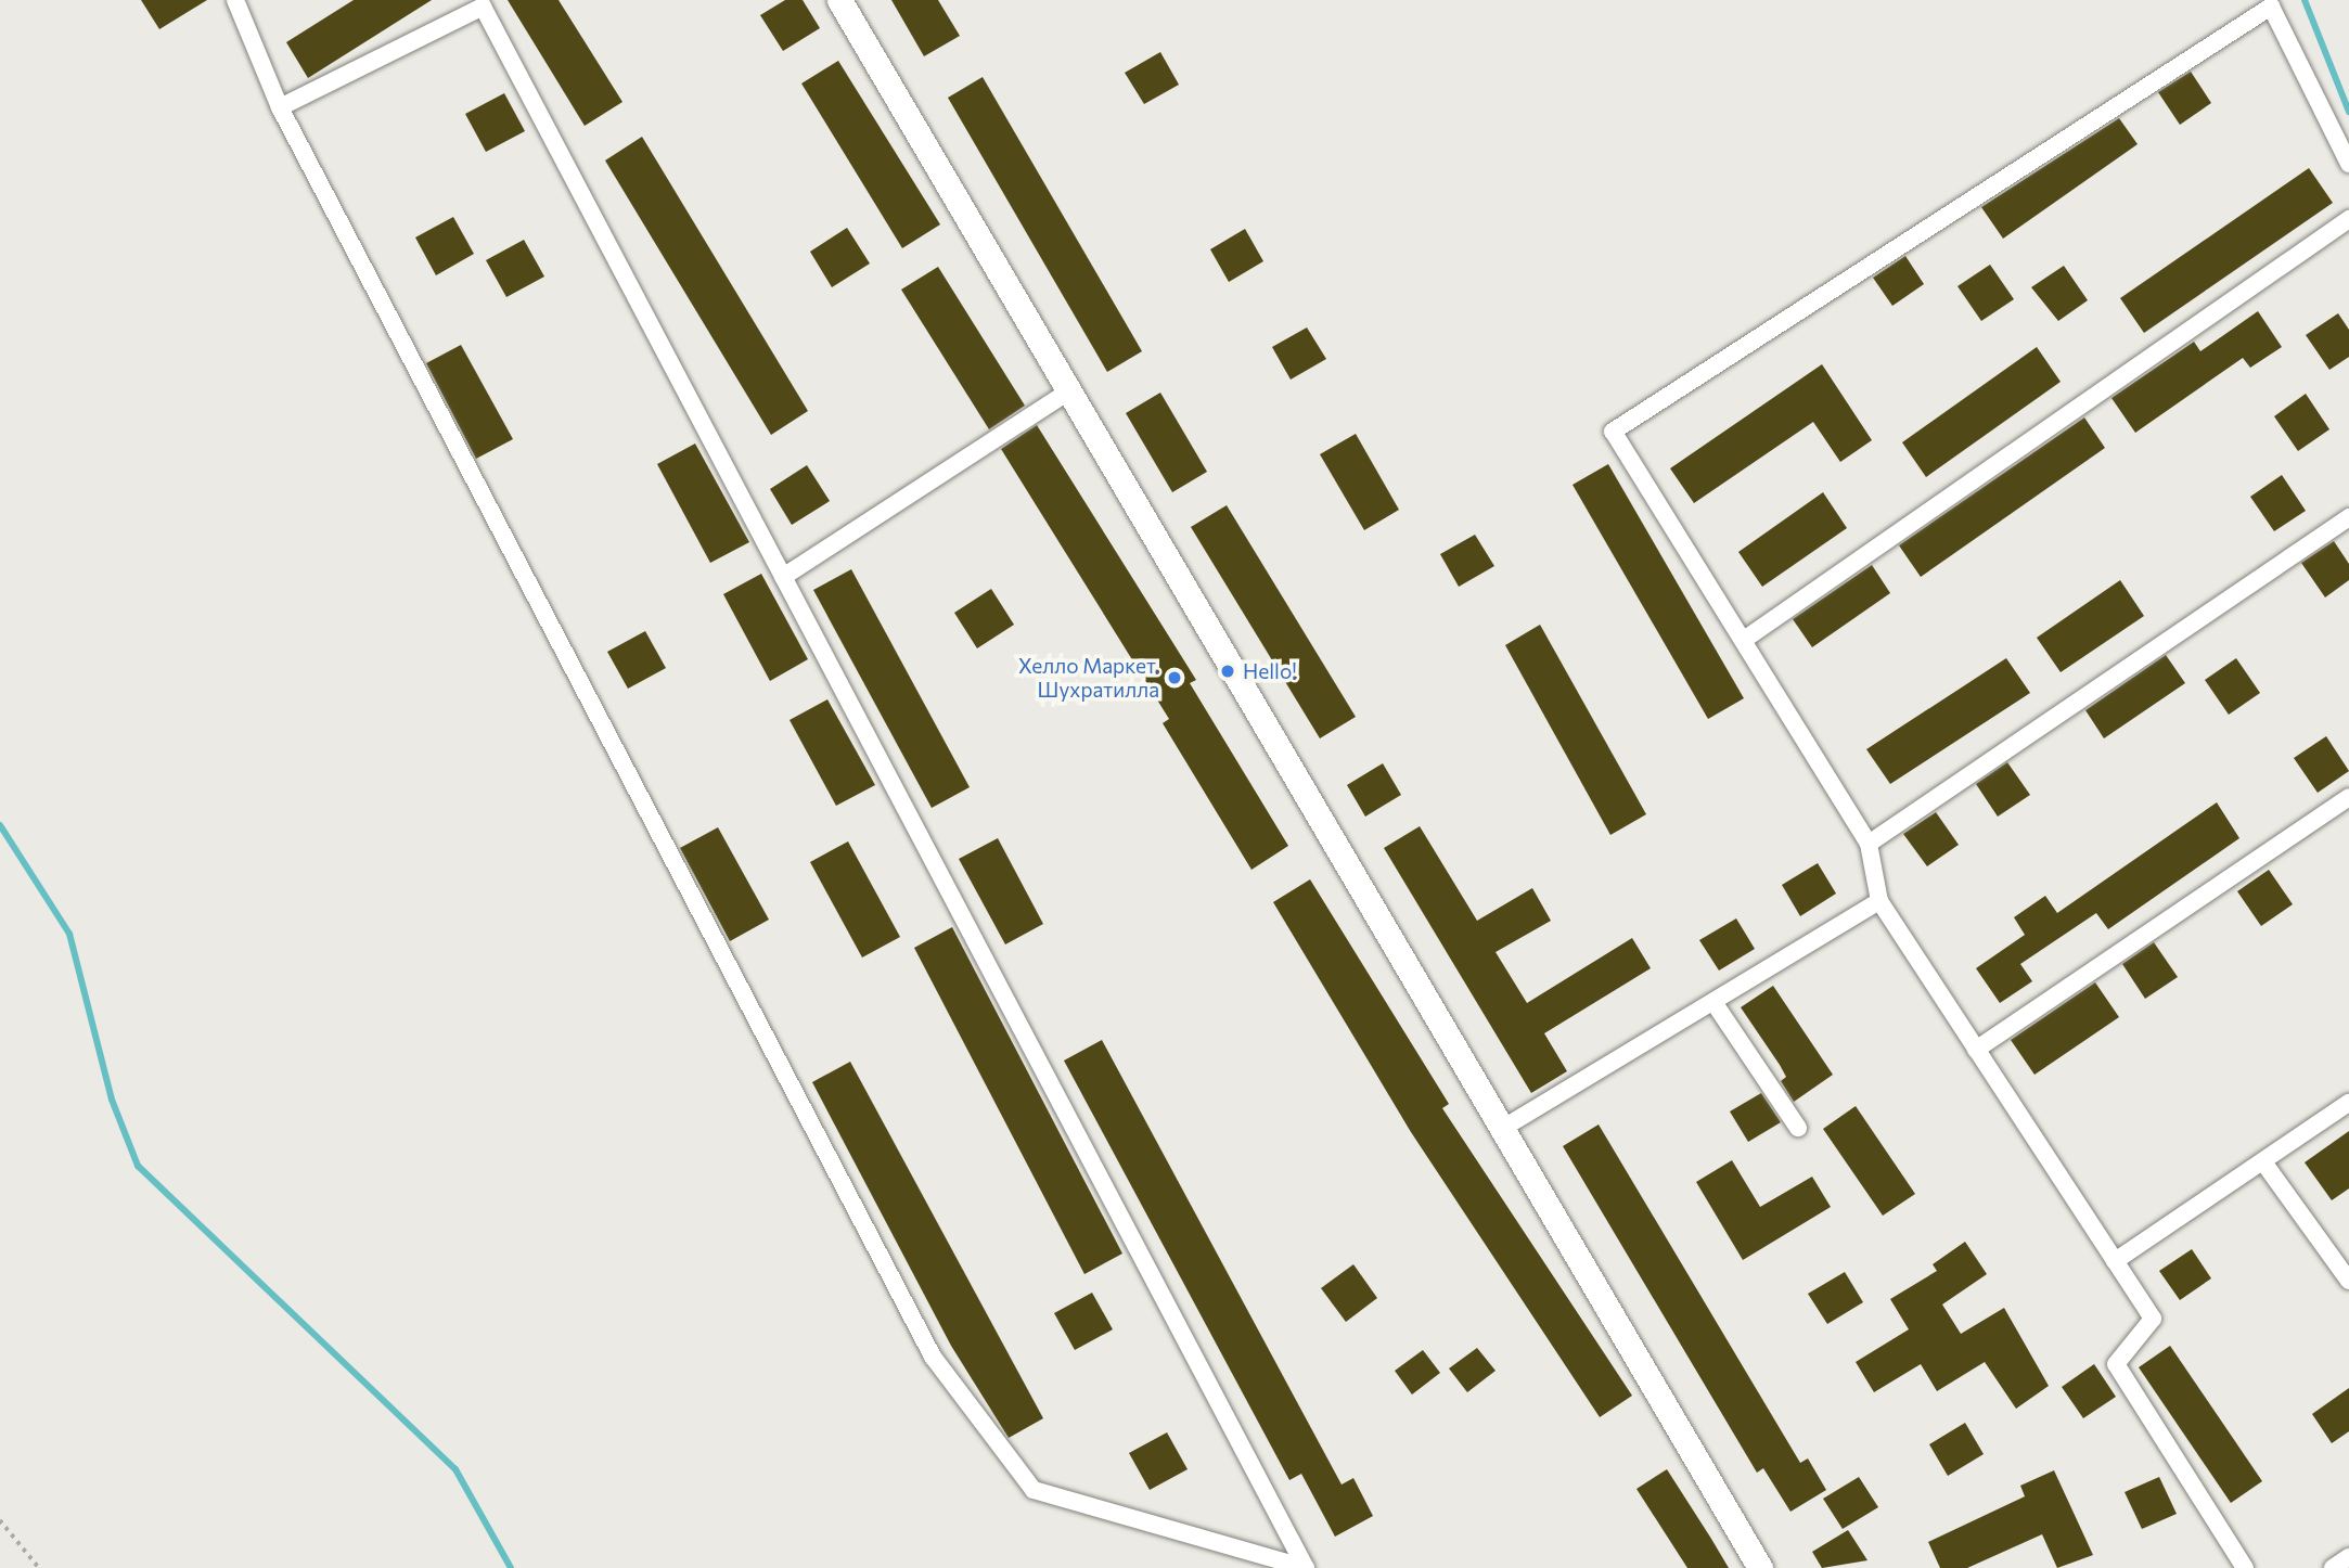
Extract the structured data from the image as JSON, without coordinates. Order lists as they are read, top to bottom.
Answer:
{
  "places": ["Hello!", "Хелло Маркет. Шухратилла"]
}
